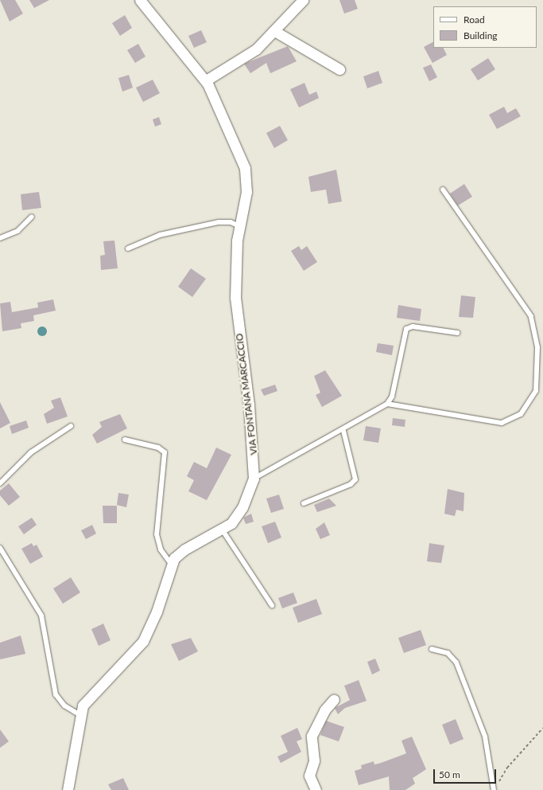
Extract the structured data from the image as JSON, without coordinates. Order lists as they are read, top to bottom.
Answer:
{
  "streets": {
    "street": ["VIA FONTANA MARCACCIO"]
  },
  "legend": ["Road", "Building"],
  "scale_bar": "50 m"
}
